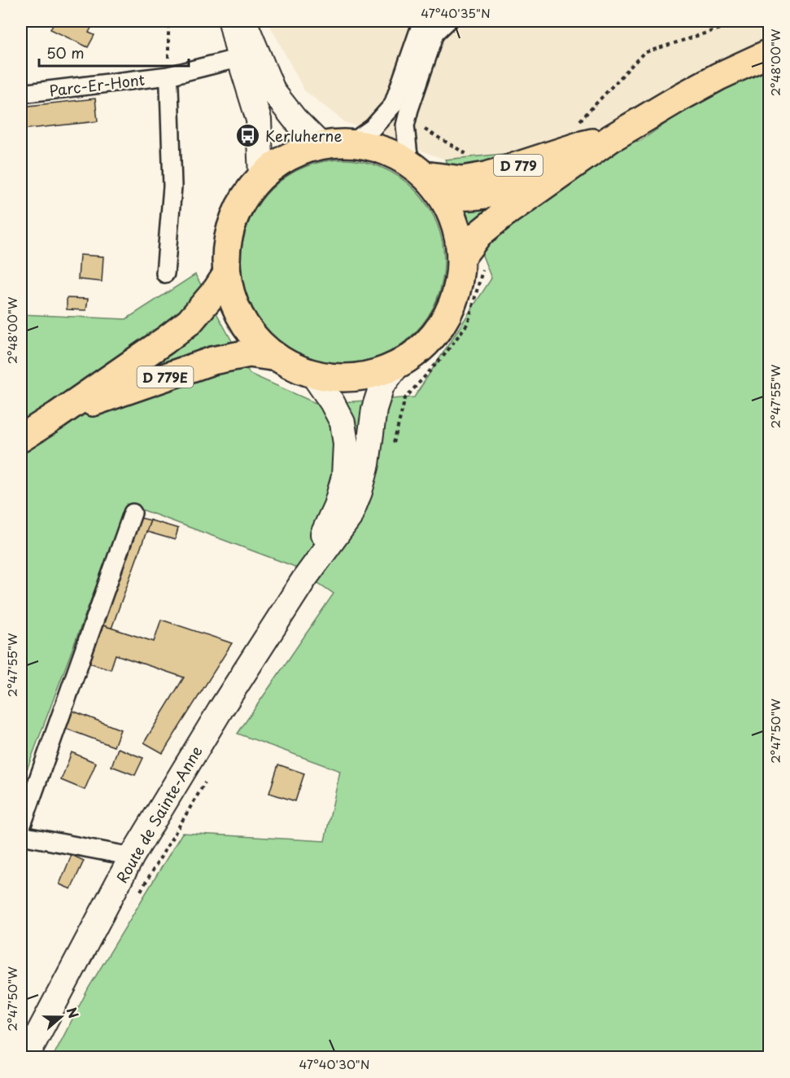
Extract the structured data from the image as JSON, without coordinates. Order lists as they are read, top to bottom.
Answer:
{
  "streets": {
    "main road": ["D 779", "D 779E", "Route de Sainte-Anne"],
    "street": ["Parc-Er-Hont"]
  },
  "places": {
    "bus stop": ["Kerluherne"]
  },
  "scale_bar": "50 m",
  "north": "right",
  "coordinates": [
    "47°40'35\"N",
    "2°48'00\"W",
    "2°47'55\"W",
    "2°47'50\"W",
    "47°40'30\"N"
  ]
}
